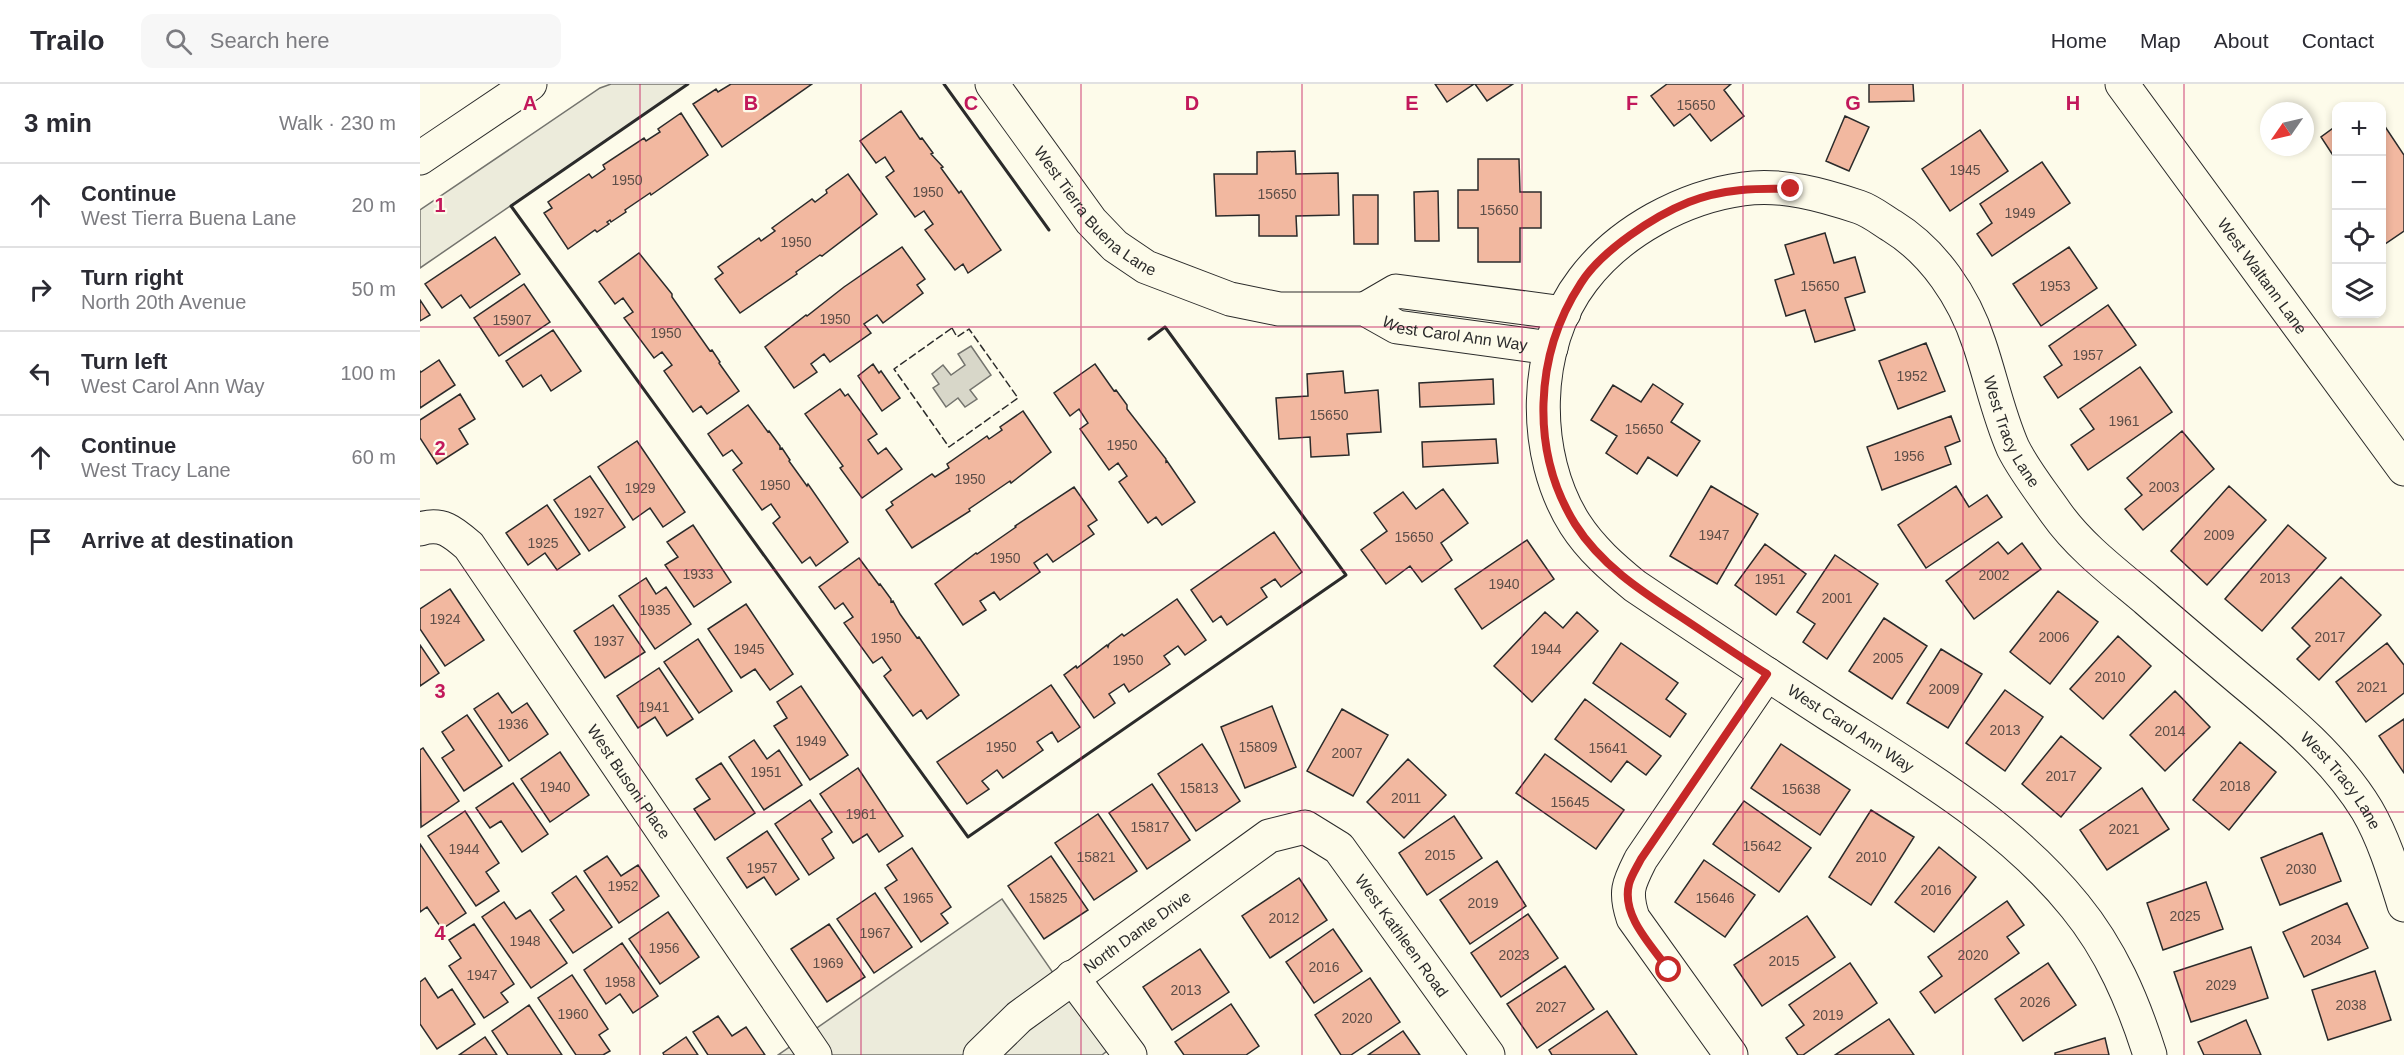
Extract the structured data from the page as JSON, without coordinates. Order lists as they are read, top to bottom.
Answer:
{
  "streets": {
    "street": [
      "West Tierra Buena Lane",
      "West Waltann Lane",
      "West Carol Ann Way",
      "West Tracy Lane",
      "West Busoni Place",
      "North Dante Drive",
      "West Kathleen Road"
    ]
  },
  "crossings": [
    ["West Tierra Buena Lane", "West Carol Ann Way"],
    ["West Carol Ann Way", "West Tracy Lane"],
    ["North Dante Drive", "West Kathleen Road"]
  ],
  "house_numbers": [
    "15650",
    "1945",
    "1950",
    "1950",
    "15650",
    "15650",
    "1949",
    "1950",
    "15650",
    "1953",
    "1950",
    "15907",
    "1950",
    "1957",
    "1952",
    "15650",
    "1961",
    "15650",
    "1950",
    "1956",
    "1950",
    "1950",
    "2003",
    "1929",
    "1927",
    "1947",
    "2009",
    "15650",
    "1925",
    "1950",
    "1933",
    "2002",
    "2013",
    "1951",
    "1940",
    "2001",
    "1935",
    "1924",
    "2006",
    "2017",
    "1950",
    "1937",
    "1945",
    "1944",
    "2005",
    "1950",
    "2010",
    "2021",
    "2009",
    "1941",
    "1936",
    "2013",
    "2014",
    "1949",
    "1950",
    "15809",
    "15641",
    "2007",
    "1951",
    "2017",
    "2018",
    "1940",
    "15813",
    "15638",
    "2011",
    "15645",
    "1961",
    "15817",
    "2021",
    "15642",
    "1944",
    "2015",
    "15821",
    "2010",
    "1957",
    "2030",
    "1952",
    "2016",
    "1965",
    "15825",
    "15646",
    "2019",
    "2025",
    "2012",
    "1967",
    "2034",
    "1948",
    "1956",
    "2023",
    "2020",
    "2015",
    "1969",
    "2016",
    "1947",
    "1958",
    "2029",
    "2013",
    "2026",
    "2038",
    "2027",
    "1960",
    "2019",
    "2020"
  ],
  "north": "bottom left",
  "page": {
    "header": "Trailo",
    "search": "Search here",
    "nav": [
      "Home",
      "Map",
      "About",
      "Contact"
    ],
    "heading": ["3 min", "Walk · 230 m"],
    "map_buttons": ["+", "−"],
    "list": [
      ["Continue", "West Tierra Buena Lane", "20 m"],
      ["Turn right", "North 20th Avenue", "50 m"],
      ["Turn left", "West Carol Ann Way", "100 m"],
      ["Continue", "West Tracy Lane", "60 m"],
      "Arrive at destination"
    ]
  },
  "grid": {
    "columns": [
      "A",
      "B",
      "C",
      "D",
      "E",
      "F",
      "G",
      "H"
    ],
    "rows": [
      "1",
      "2",
      "3",
      "4"
    ]
  }
}
